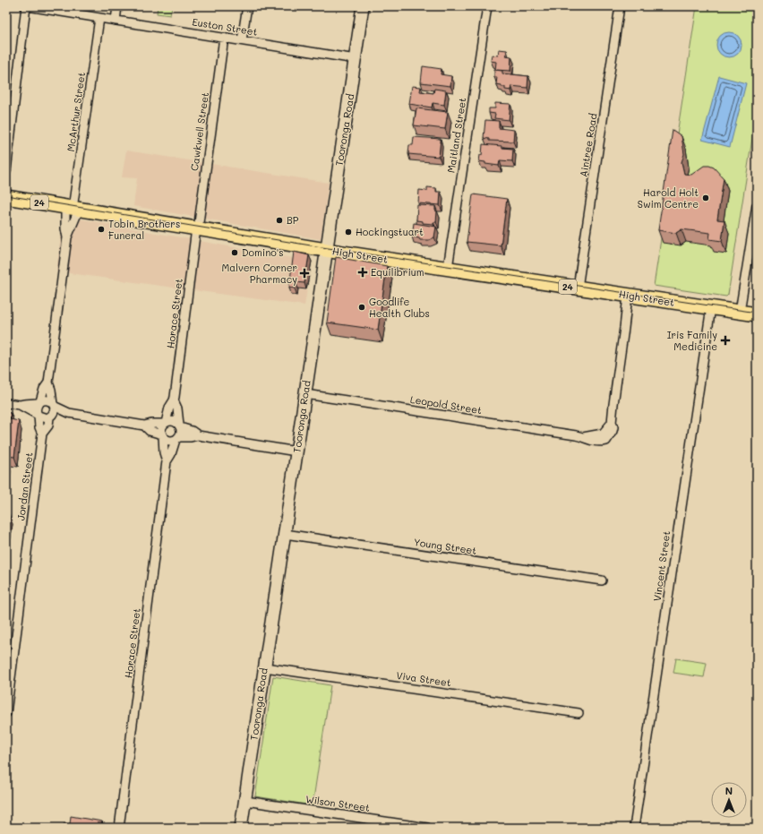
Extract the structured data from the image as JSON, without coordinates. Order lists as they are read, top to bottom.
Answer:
{
  "streets": {
    "main road": ["Tooronga Road", "24", "High Street"],
    "street": [
      "Euston Street",
      "McArthur Street",
      "Cawkwell Street",
      "Maitland Street",
      "Aintree Road",
      "Horace Street",
      "Leopold Street",
      "Jordan Street",
      "Young Street",
      "Vincent Street",
      "Viva Street",
      "Wilson Street"
    ]
  },
  "crossings": [
    ["Euston Street", "McArthur Street"],
    ["Euston Street", "Tooronga Road"],
    ["Euston Street", "Cawkwell Street"],
    ["McArthur Street", "High Street"],
    ["Tooronga Road", "High Street"],
    ["Tooronga Road", "Leopold Street"],
    ["Tooronga Road", "Young Street"],
    ["Tooronga Road", "Viva Street"],
    ["Tooronga Road", "Wilson Street"],
    ["Cawkwell Street", "High Street"],
    ["Cawkwell Street", "Horace Street"],
    ["Maitland Street", "High Street"],
    ["Aintree Road", "High Street"],
    ["High Street", "Horace Street"],
    ["High Street", "Leopold Street"],
    ["High Street", "Vincent Street"]
  ],
  "places": {
    "other": [
      "Harold Holt Swim Centre",
      "BP",
      "Tobin Brothers Funeral",
      "Hockingstuart",
      "Domino's",
      "Goodlife Health Clubs"
    ],
    "health": ["Equilibrium", "Malvern Corner Pharmacy", "Iris Family Medicine"]
  },
  "north": "top"
}
